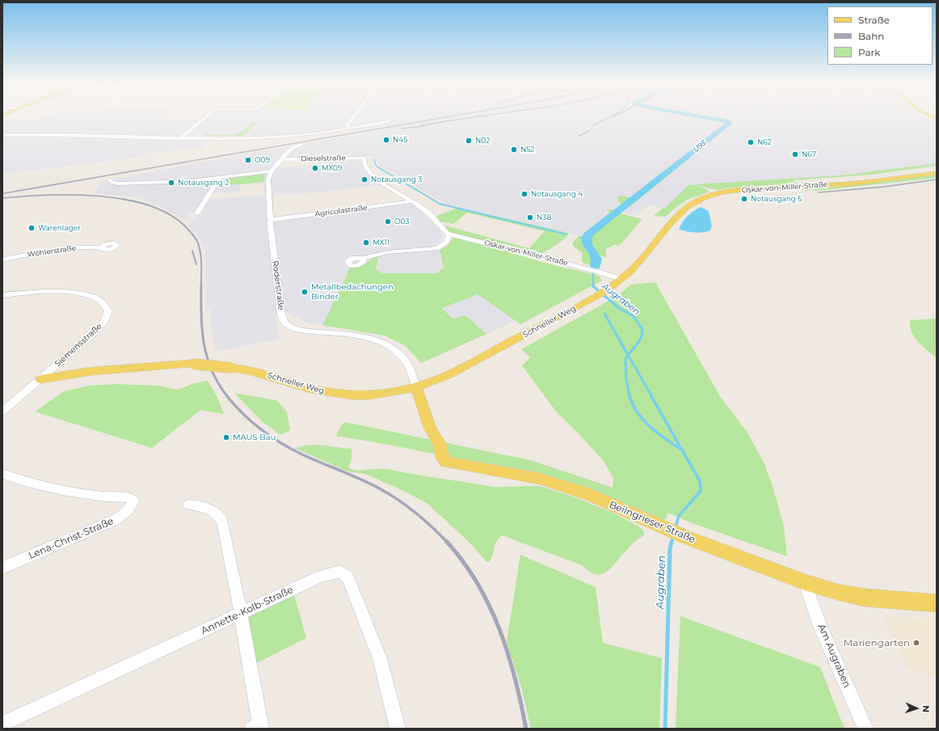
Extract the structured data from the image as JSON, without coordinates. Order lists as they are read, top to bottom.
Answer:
{
  "streets": {
    "main road": ["Oskar-von-Miller-Straße", "Schneller Weg", "Beilngrieser Straße"],
    "street": [
      "Dieselstraße",
      "Agricolastraße",
      "Wöhlerstraße",
      "Roderstraße",
      "Siemensstraße",
      "Lena-Christ-Straße",
      "Annette-Kolb-Straße",
      "Am Augraben"
    ]
  },
  "crossings": [
    ["Dieselstraße", "Agricolastraße"],
    ["Oskar-von-Miller-Straße", "Schneller Weg"],
    ["Agricolastraße", "Roderstraße"],
    ["Roderstraße", "Schneller Weg"],
    ["Roderstraße", "Beilngrieser Straße"],
    ["Schneller Weg", "Siemensstraße"],
    ["Schneller Weg", "Beilngrieser Straße"],
    ["Beilngrieser Straße", "Am Augraben"]
  ],
  "water": ["U95", "Augraben"],
  "places": [
    "N45",
    "N02",
    "N62",
    "N52",
    "N67",
    "O09",
    "MX09",
    "Notausgang 3",
    "Notausgang 2",
    "Notausgang 4",
    "Notausgang 5",
    "N38",
    "O03",
    "Warenlager",
    "MX11",
    "Metallbedachungen Binder",
    "MAUS Bau",
    "Mariengarten"
  ],
  "legend": ["Straße", "Bahn", "Park"],
  "north": "right"
}
